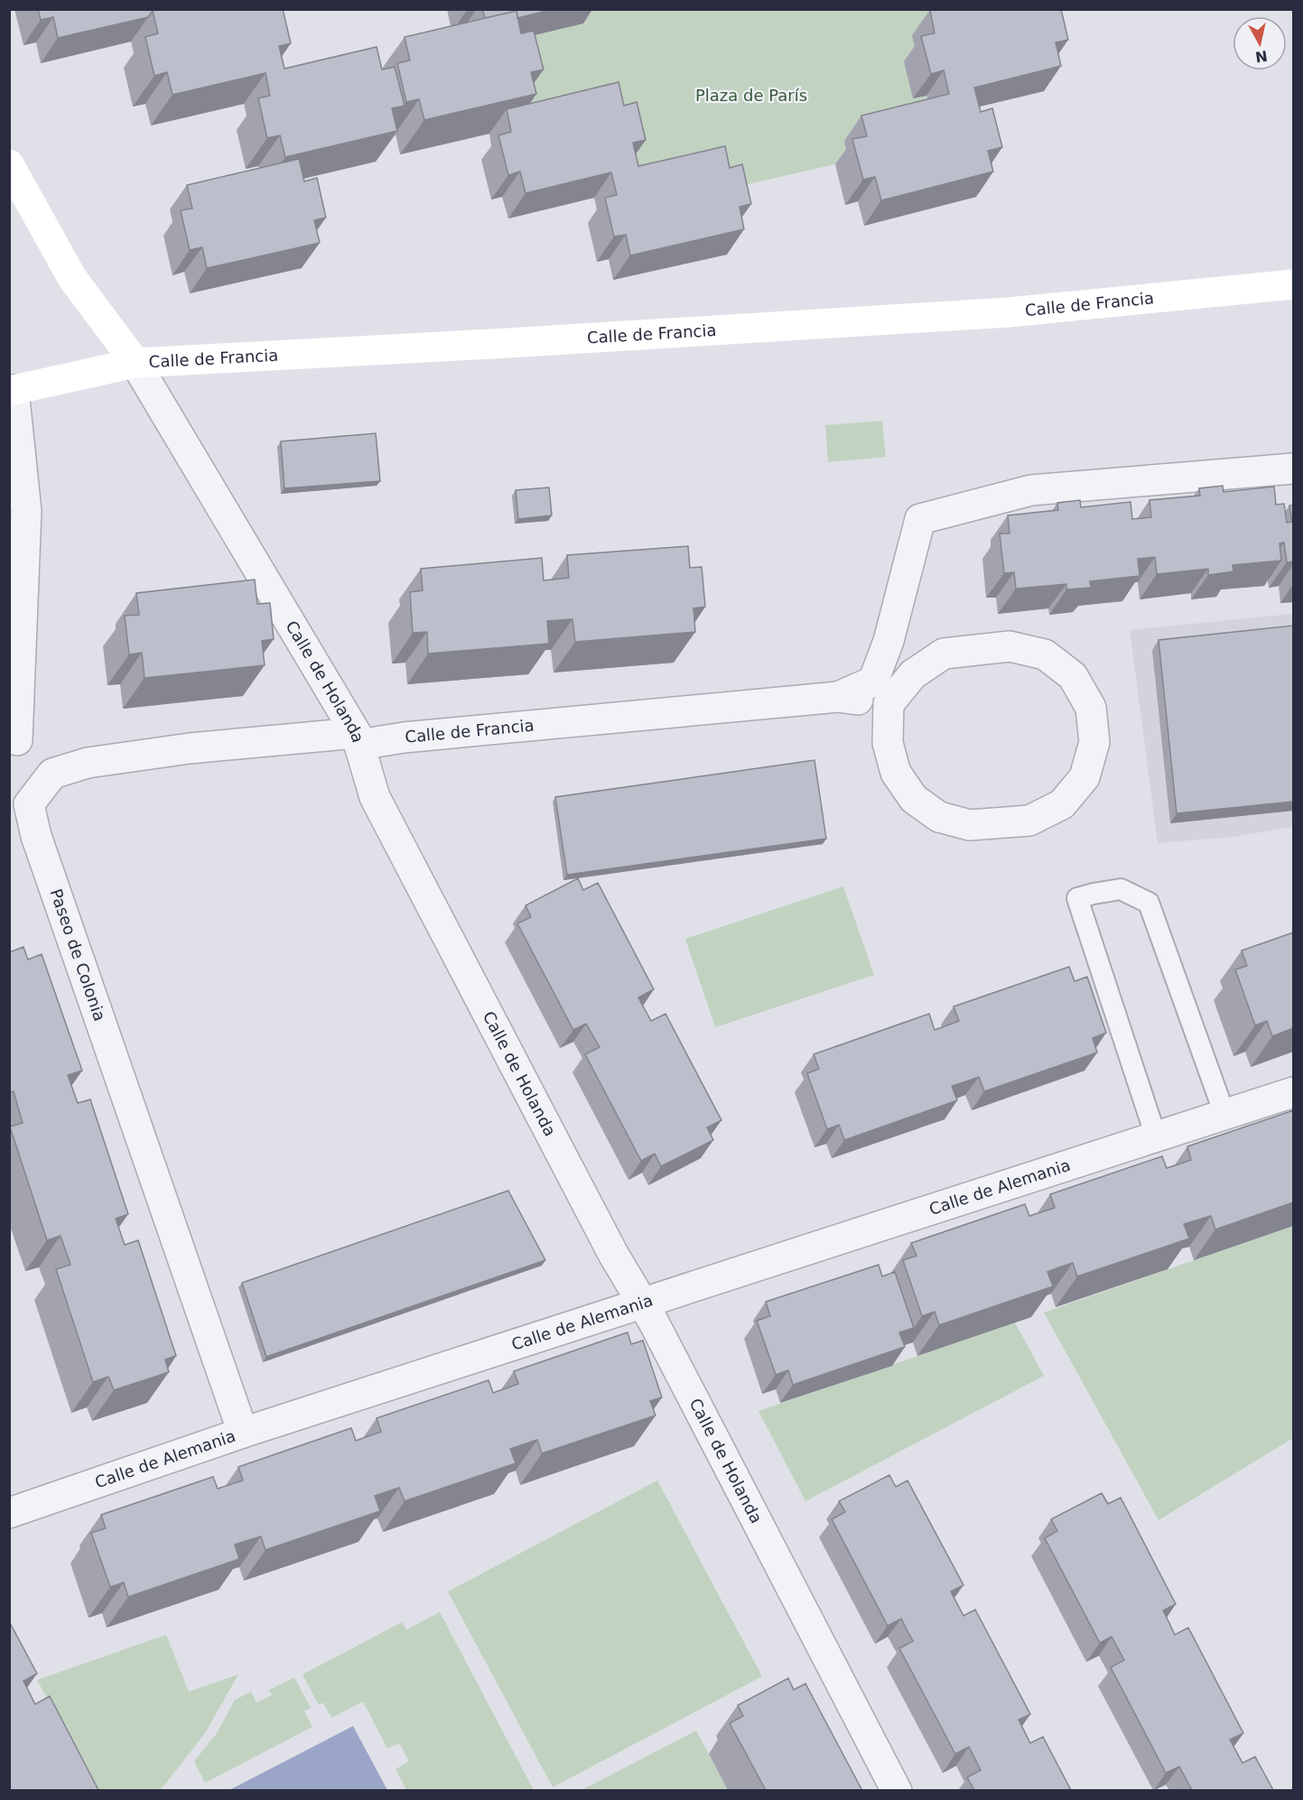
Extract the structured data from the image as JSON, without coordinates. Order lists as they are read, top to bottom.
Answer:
{
  "streets": {
    "main road": ["Calle de Francia"],
    "street": ["Calle de Holanda", "Paseo de Colonia", "Calle de Alemania"]
  },
  "crossings": [
    ["Calle de Francia", "Calle de Holanda"],
    ["Calle de Francia", "Paseo de Colonia"],
    ["Calle de Holanda", "Paseo de Colonia"],
    ["Calle de Holanda", "Calle de Alemania"],
    ["Paseo de Colonia", "Calle de Alemania"]
  ],
  "parks": ["Plaza de París"],
  "north": "bottom"
}
